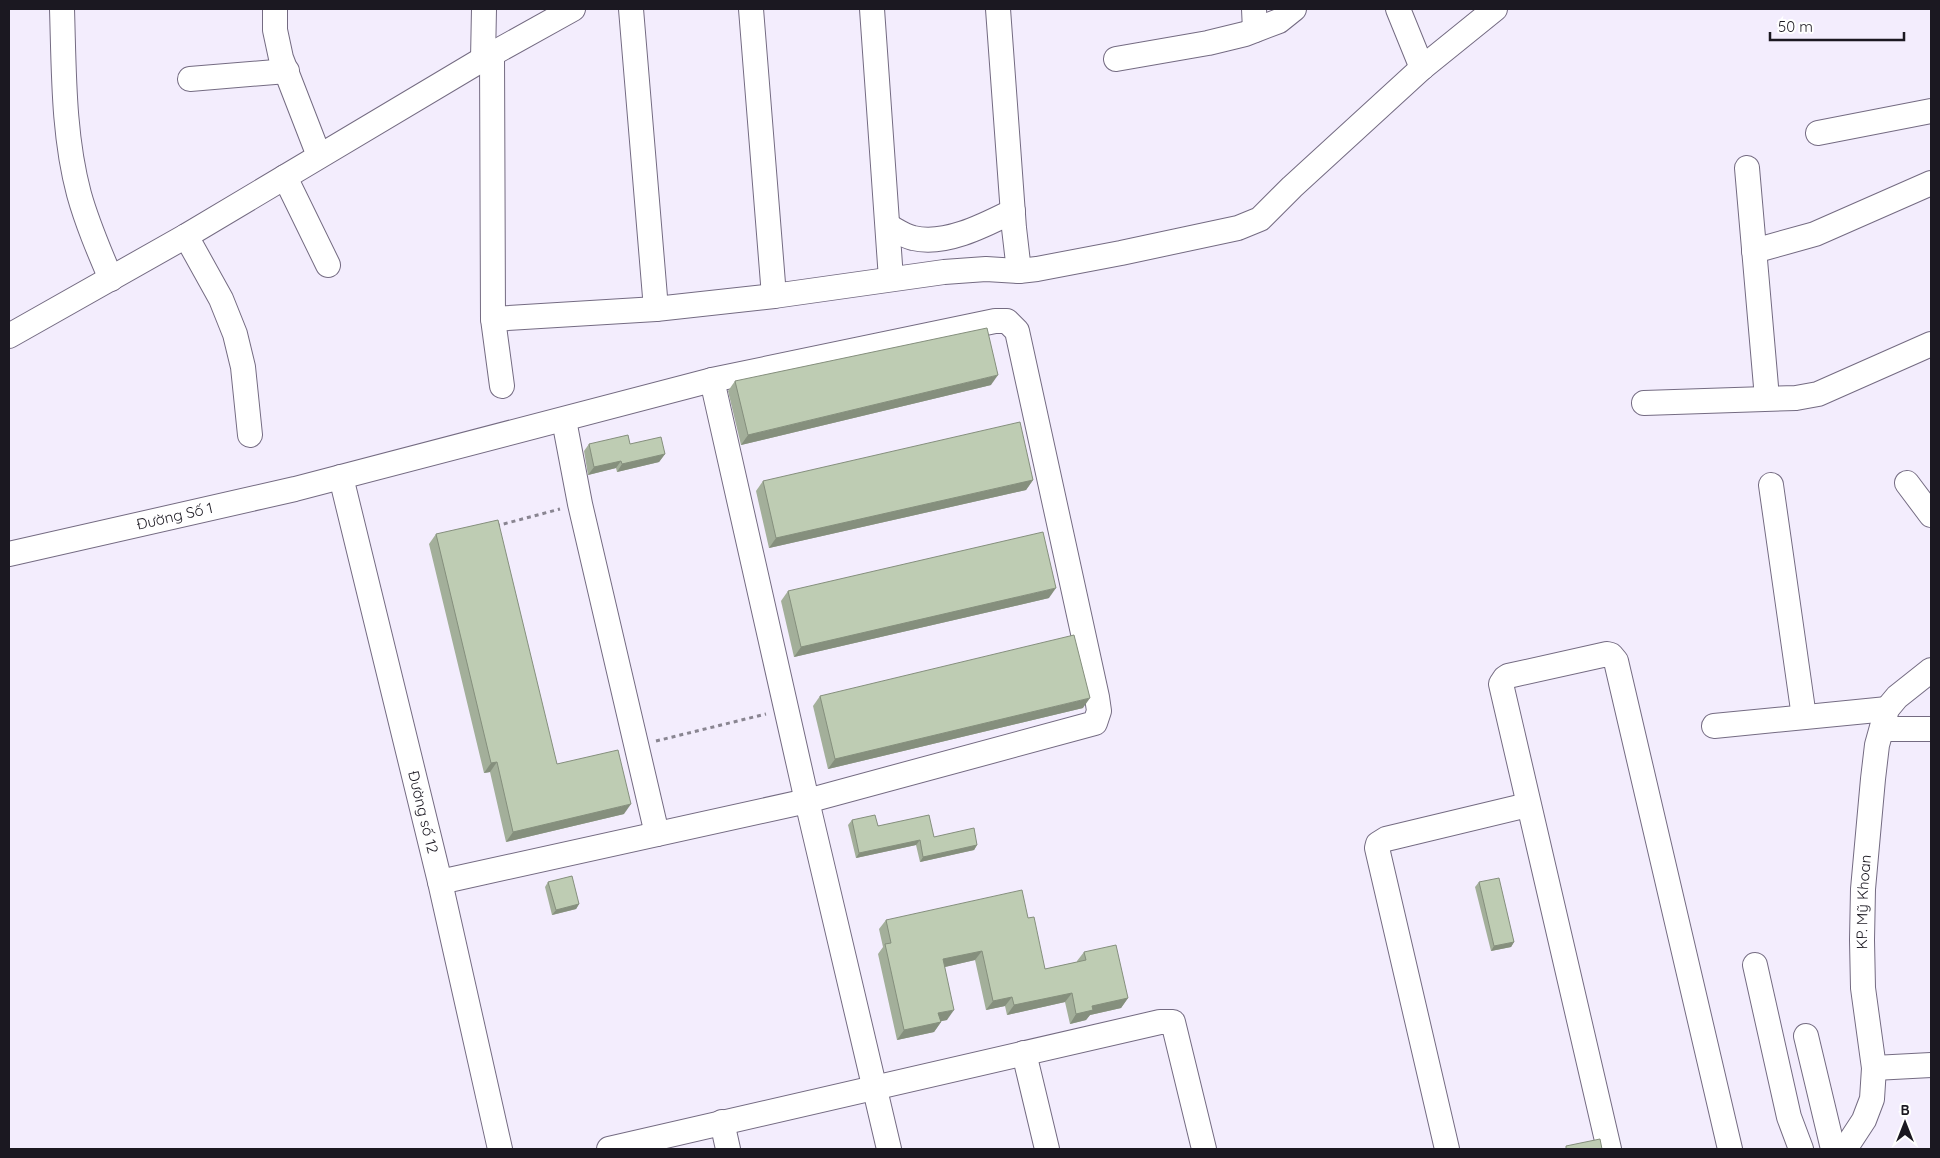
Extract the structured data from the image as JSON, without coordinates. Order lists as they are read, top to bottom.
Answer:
{
  "streets": {
    "street": ["Đường Số 1", "Đường số 12", "KP. Mỹ Khoan"]
  },
  "crossings": [
    ["Đường Số 1", "Đường số 12"]
  ],
  "scale_bar": "50 m",
  "north": "top"
}
